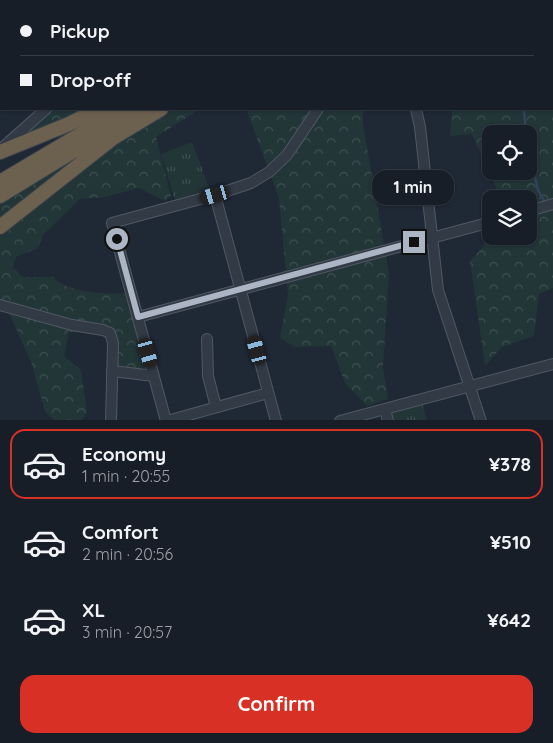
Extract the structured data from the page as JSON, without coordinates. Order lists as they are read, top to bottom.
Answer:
{
  "page": {
    "banner": ["Pickup", "Drop-off"],
    "bubble": "1 min",
    "list": [
      {
        "name": "Economy",
        "note": "1 min · 20:55",
        "value": "¥378"
      },
      {
        "name": "Comfort",
        "note": "2 min · 20:56",
        "value": "¥510"
      },
      {
        "name": "XL",
        "note": "3 min · 20:57",
        "value": "¥642"
      }
    ],
    "buttons": "Confirm"
  }
}
